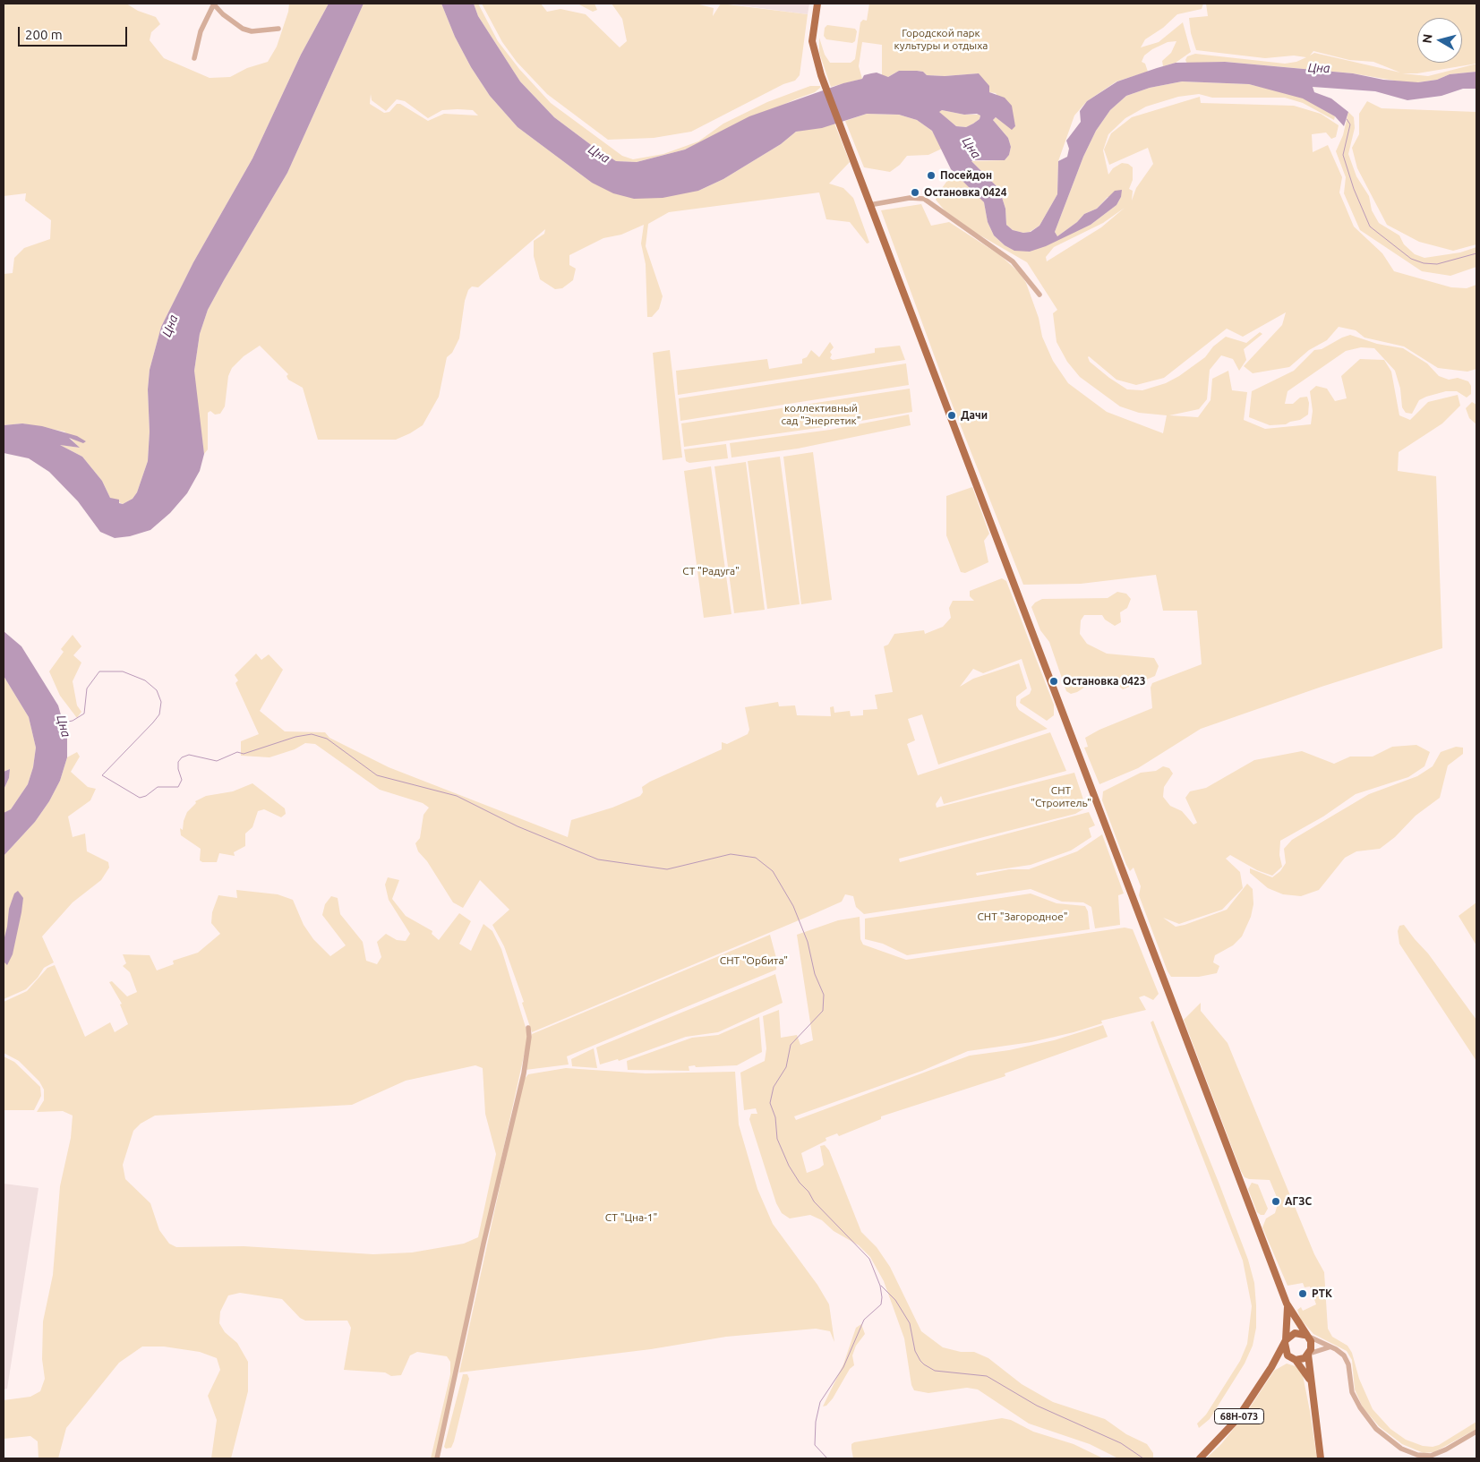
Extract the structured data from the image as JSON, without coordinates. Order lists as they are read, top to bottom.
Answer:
{
  "streets": {
    "main road": ["68Н-073"]
  },
  "water": ["Цна"],
  "parks": [
    "Городской парк культуры и отдыха",
    "коллективный сад \"Энергетик\"",
    "СТ \"Радуга\"",
    "CНТ \"Строитель\"",
    "СНТ \"Загородное\"",
    "CНТ \"Орбита\"",
    "СТ \"Цна-1\""
  ],
  "places": [
    "Посейдон",
    "Остановка 0424",
    "Дачи",
    "Остановка 0423",
    "АГЗС",
    "РТК"
  ],
  "scale_bar": "200 m",
  "north": "left"
}
